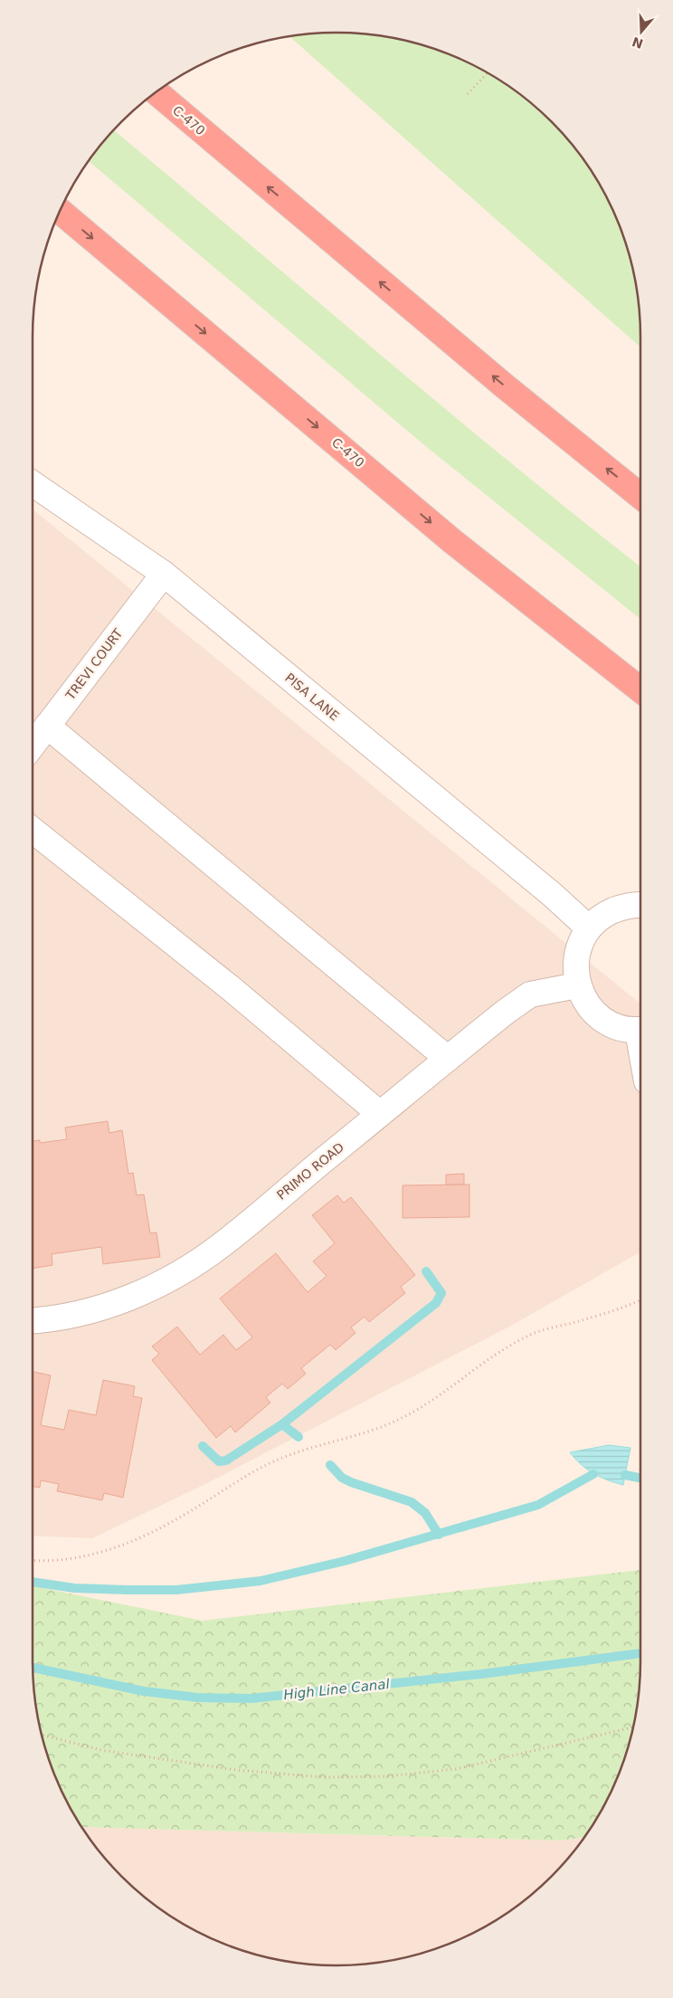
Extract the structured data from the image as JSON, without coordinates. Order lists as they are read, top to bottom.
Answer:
{
  "streets": {
    "highway": ["C-470"],
    "street": ["TREVI COURT", "PISA LANE", "PRIMO ROAD"]
  },
  "crossings": [
    ["TREVI COURT", "PISA LANE"]
  ],
  "water": ["High Line Canal"],
  "north": "bottom"
}
